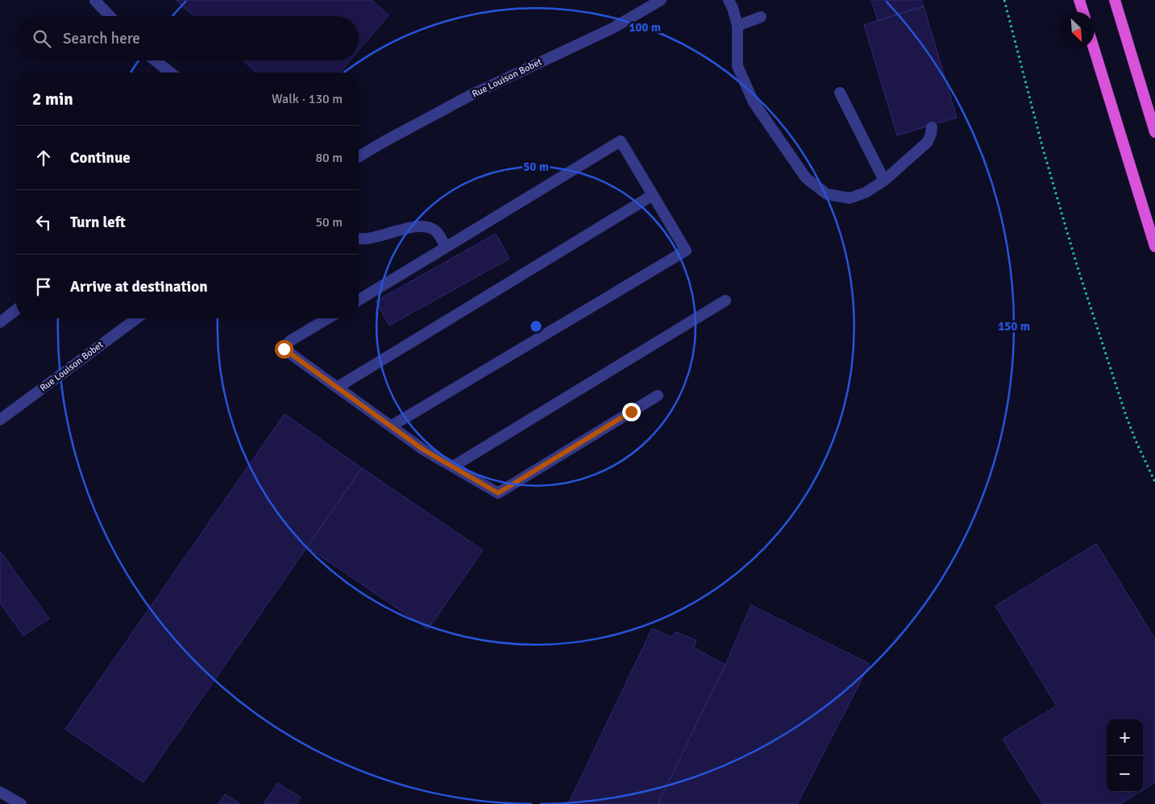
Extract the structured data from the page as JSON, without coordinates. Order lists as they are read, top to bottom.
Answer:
{
  "streets": {
    "street": ["Rue Louison Bobet"]
  },
  "north": "bottom right",
  "page": {
    "search": "Search here",
    "heading": ["2 min", "Walk · 130 m"],
    "list": [
      ["Continue", "80 m"],
      ["Turn left", "50 m"],
      "Arrive at destination"
    ],
    "map_buttons": ["+", "−"]
  },
  "rings": ["100 m", "50 m", "150 m"]
}
